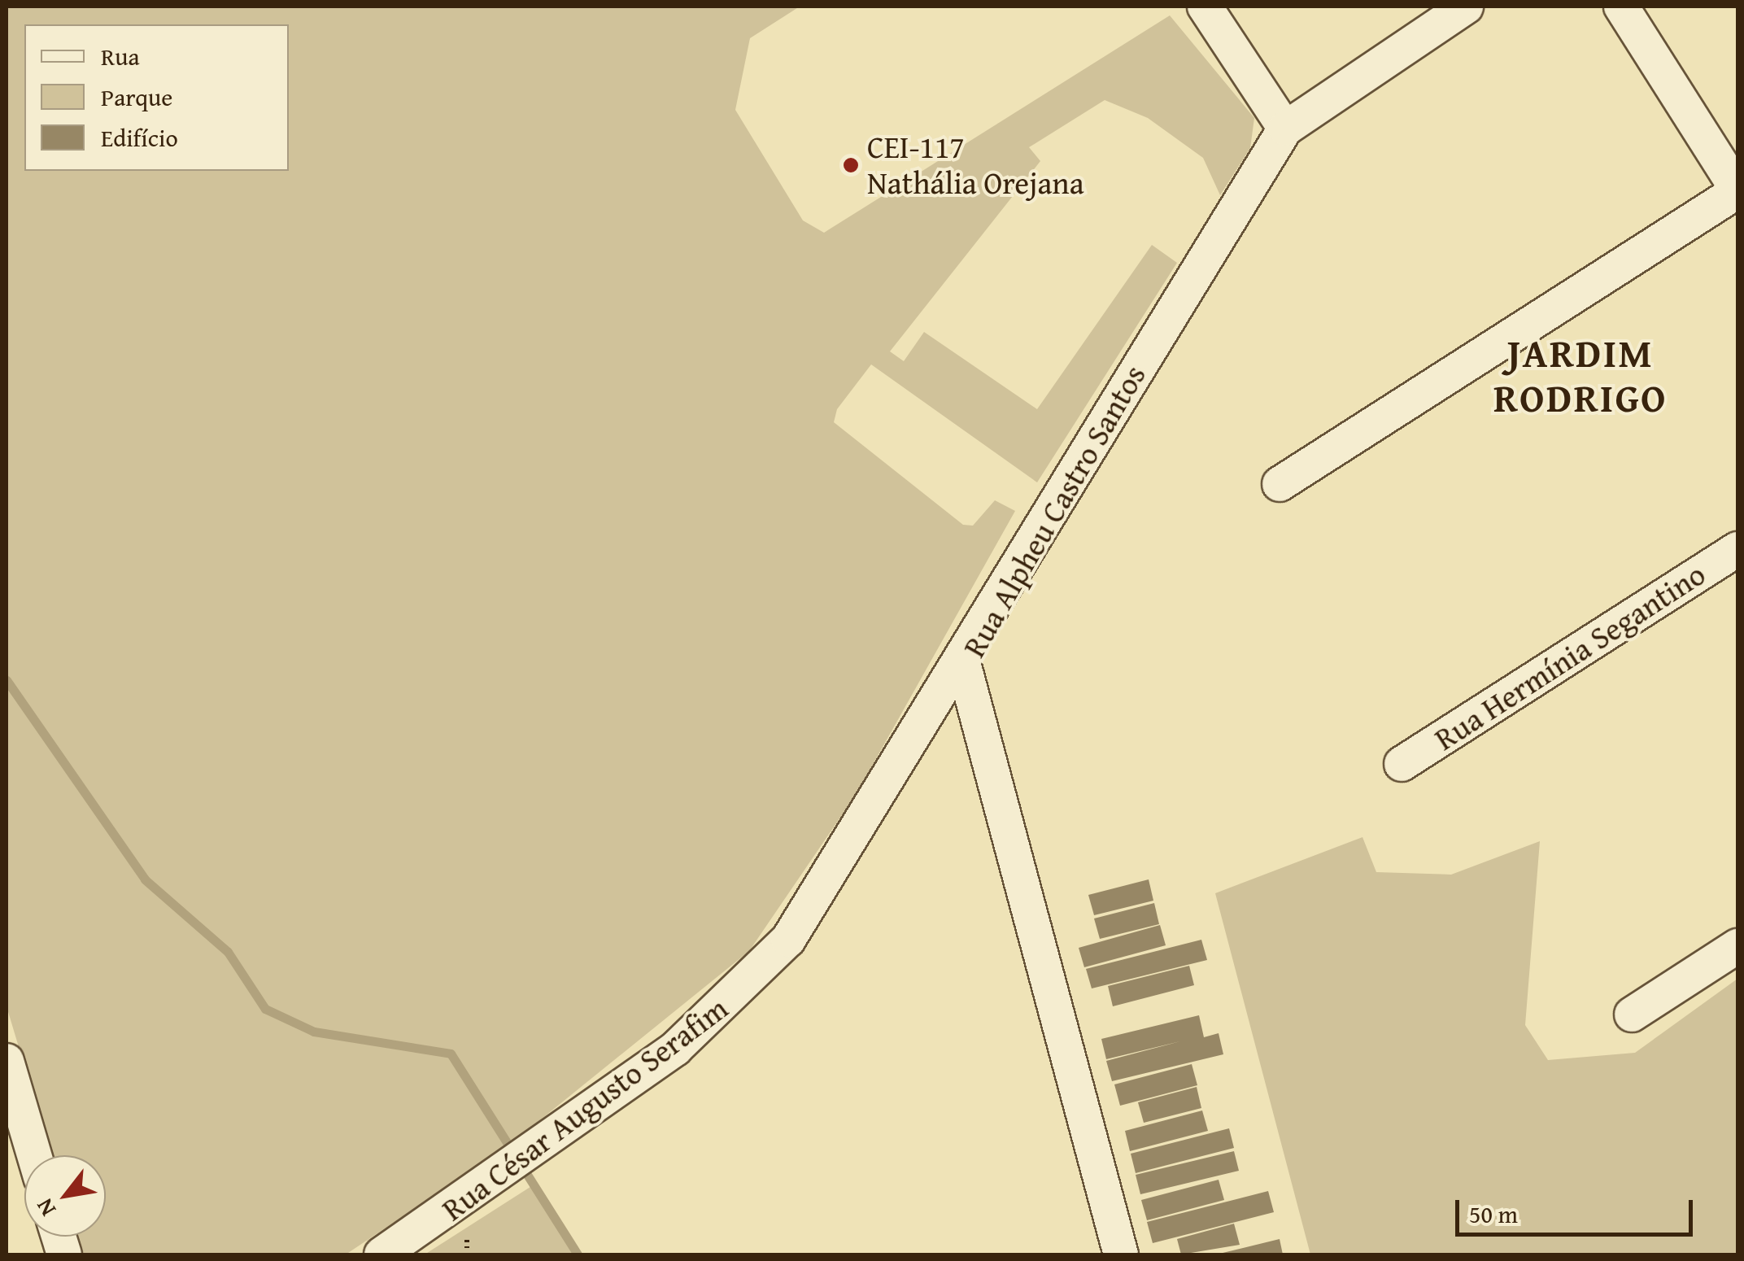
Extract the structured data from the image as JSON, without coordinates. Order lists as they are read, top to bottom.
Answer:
{
  "streets": {
    "street": ["Rua Alpheu Castro Santos", "Rua Hermínia Segantino", "Rua César Augusto Serafim"]
  },
  "crossings": [
    ["Rua Alpheu Castro Santos", "Rua César Augusto Serafim"]
  ],
  "districts": ["JARDIM RODRIGO"],
  "places": ["CEI-117 Nathália Orejana"],
  "legend": ["Rua", "Parque", "Edifício"],
  "scale_bar": "50 m",
  "north": "bottom left"
}
